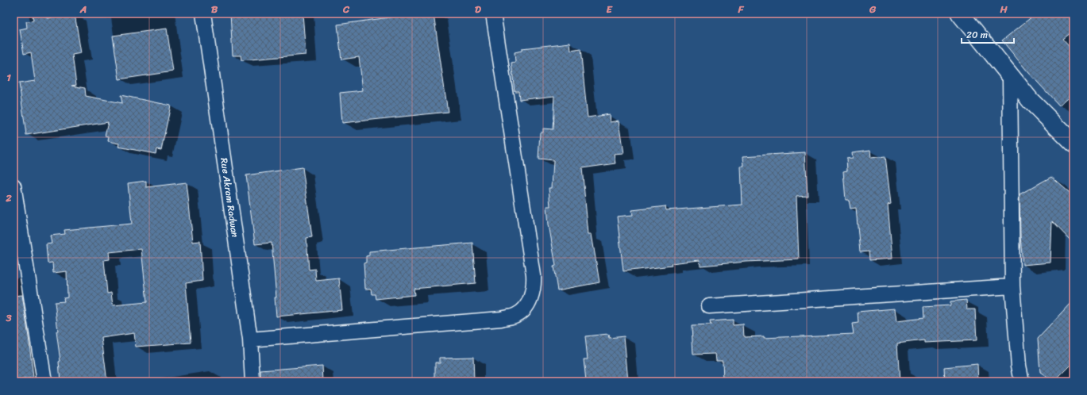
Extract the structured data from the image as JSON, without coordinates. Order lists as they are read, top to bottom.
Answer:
{
  "streets": {
    "street": ["Rue Akram Radwan"]
  },
  "scale_bar": "20 m",
  "grid": {
    "columns": [
      "A",
      "B",
      "C",
      "D",
      "E",
      "F",
      "G",
      "H"
    ],
    "rows": ["1", "2", "3"]
  }
}
